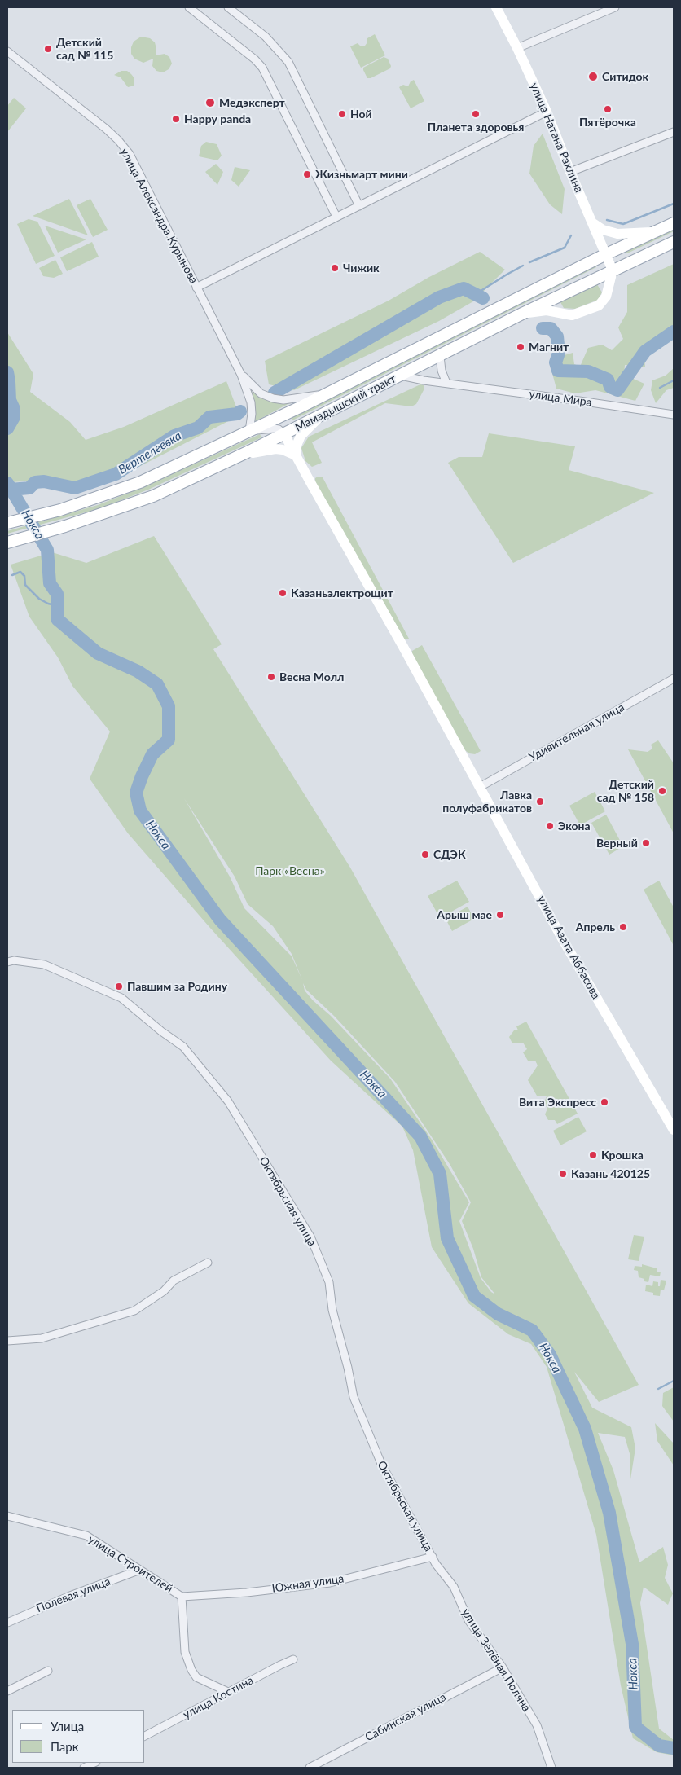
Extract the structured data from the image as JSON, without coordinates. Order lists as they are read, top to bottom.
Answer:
{
  "streets": {
    "main road": ["Мамадышский тракт"],
    "street": [
      "улица Натана Рахлина",
      "улица Александра Курынова",
      "улица Мира",
      "Удивительная улица",
      "улица Азата Аббасова",
      "Октябрьская улица",
      "улица Строителей",
      "Южная улица",
      "Полевая улица",
      "улица Зелёная Поляна",
      "улица Костина",
      "Сабинская улица"
    ]
  },
  "crossings": [
    ["улица Натана Рахлина", "Мамадышский тракт"],
    ["улица Александра Курынова", "Мамадышский тракт"],
    ["улица Мира", "Мамадышский тракт"],
    ["Мамадышский тракт", "улица Азата Аббасова"],
    ["Удивительная улица", "улица Азата Аббасова"],
    ["Октябрьская улица", "Южная улица"],
    ["Октябрьская улица", "улица Зелёная Поляна"],
    ["улица Строителей", "Южная улица"],
    ["улица Строителей", "Полевая улица"],
    ["Южная улица", "улица Зелёная Поляна"],
    ["улица Зелёная Поляна", "Сабинская улица"]
  ],
  "water": ["Вертелеевка", "Нокса"],
  "parks": ["Парк «Весна»"],
  "places": [
    "Детский сад № 115",
    "Ситидок",
    "Медэксперт",
    "Пятёрочка",
    "Ной",
    "Планета здоровья",
    "Happy panda",
    "Жизньмарт мини",
    "Чижик",
    "Магнит",
    "Казаньэлектрощит",
    "Весна Молл",
    "Детский сад № 158",
    "Лавка полуфабрикатов",
    "Экона",
    "Верный",
    "СДЭК",
    "Арыш мае",
    "Апрель",
    "Павшим за Родину",
    "Вита Экспресс",
    "Крошка",
    "Казань 420125"
  ],
  "legend": ["Улица", "Парк"]
}
